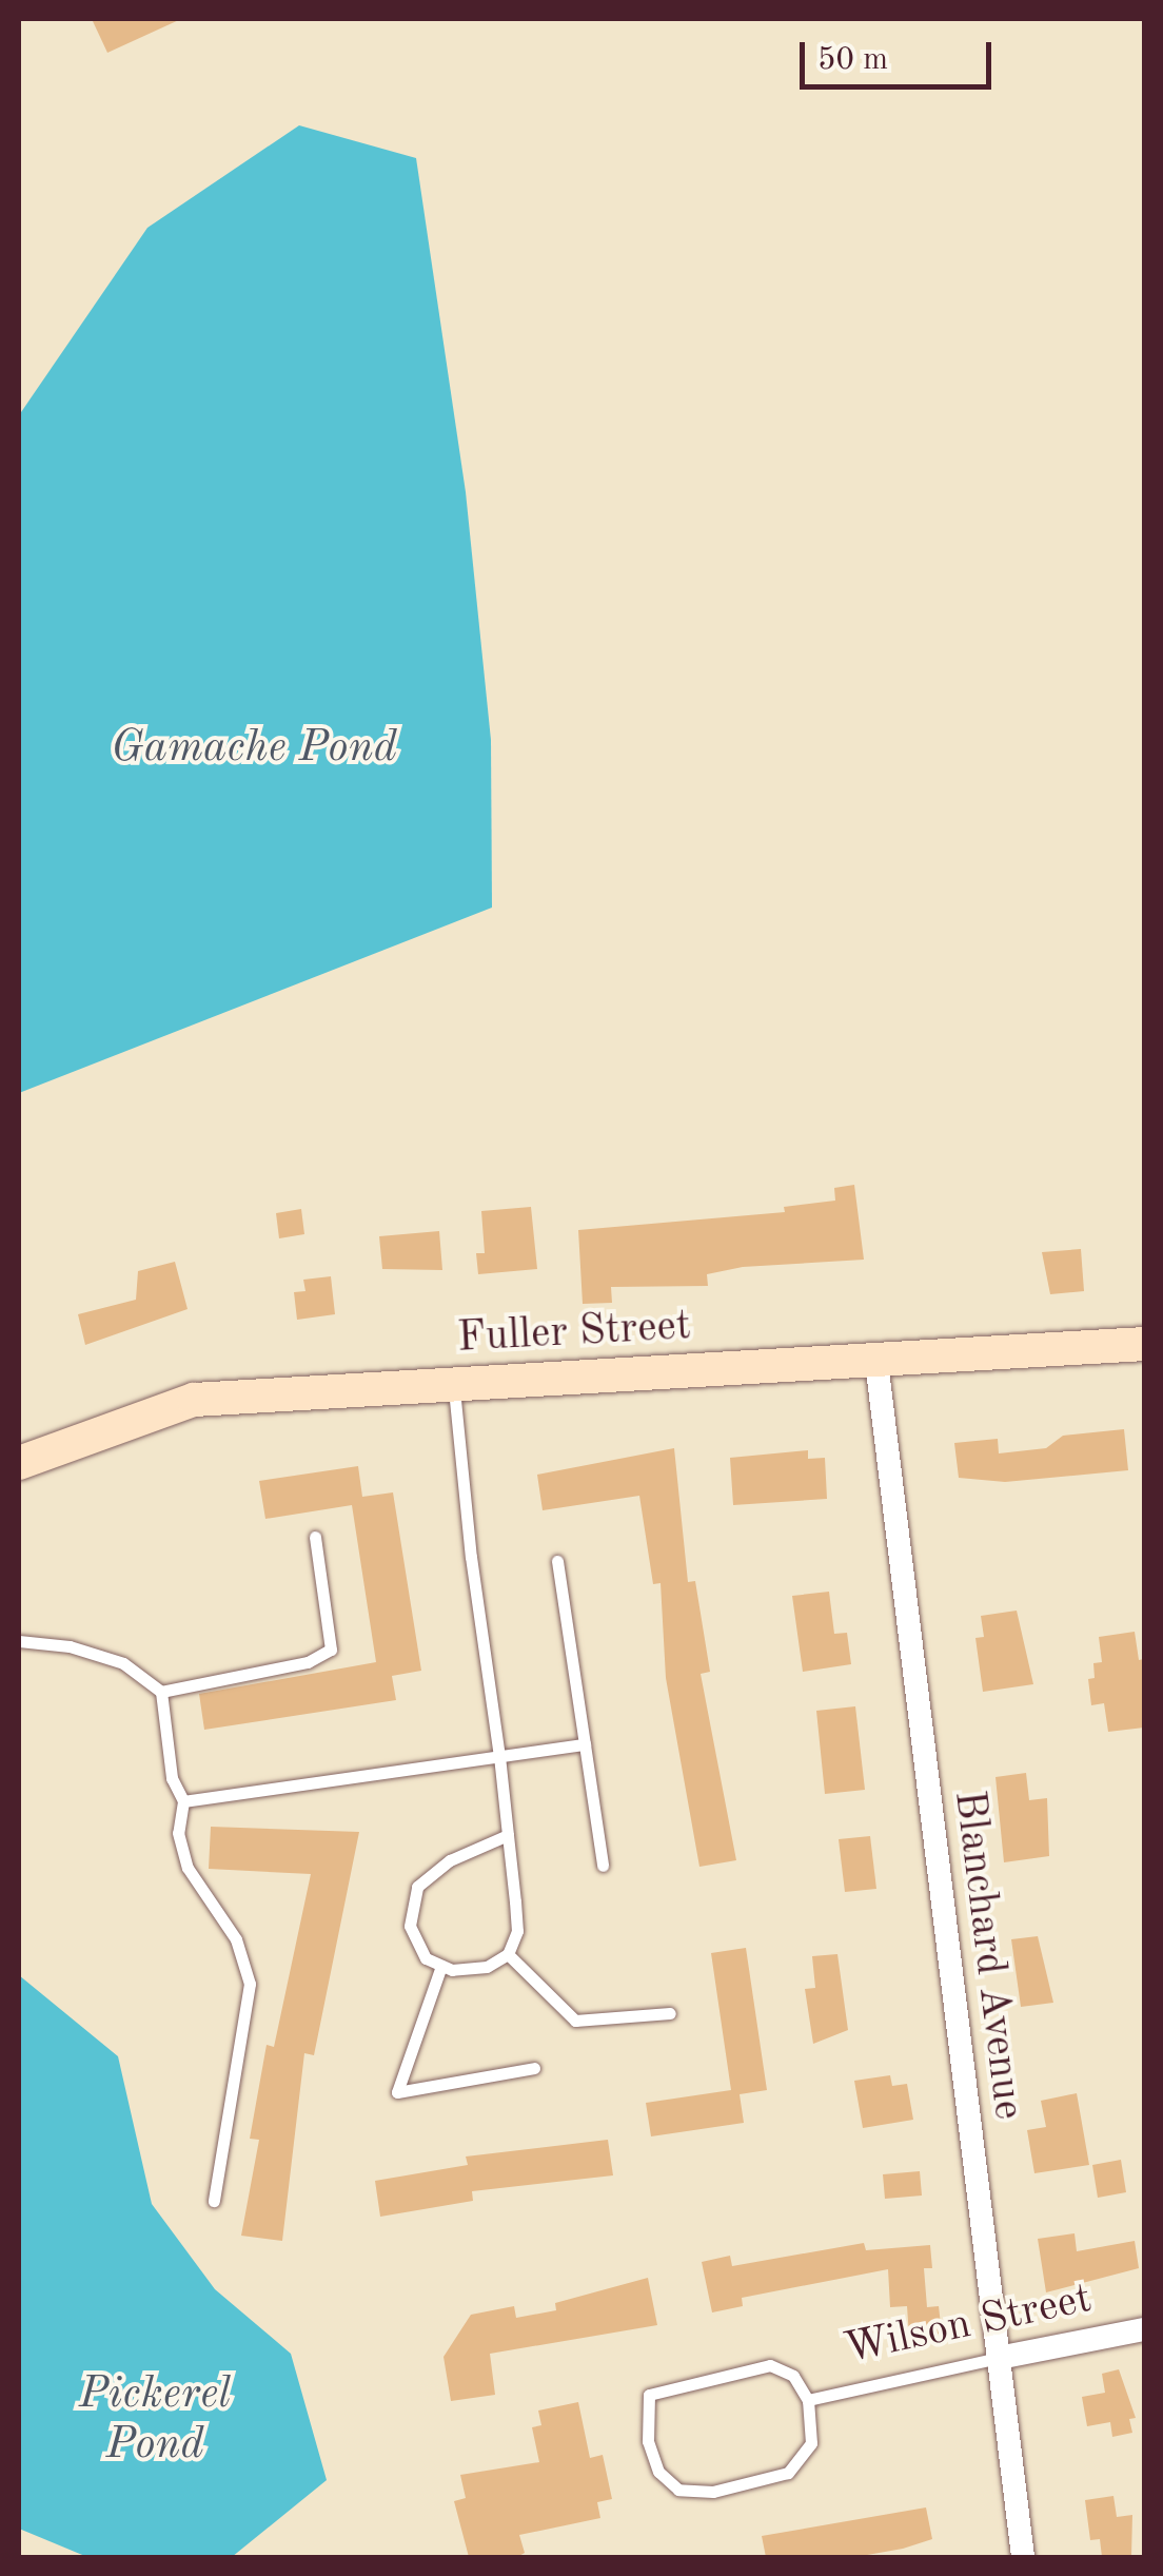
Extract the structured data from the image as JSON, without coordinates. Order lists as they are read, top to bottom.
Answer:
{
  "streets": {
    "street": ["Fuller Street", "Blanchard Avenue", "Wilson Street"]
  },
  "crossings": [
    ["Fuller Street", "Blanchard Avenue"],
    ["Blanchard Avenue", "Wilson Street"]
  ],
  "water": ["Gamache Pond", "Pickerel Pond"],
  "scale_bar": "50 m"
}
